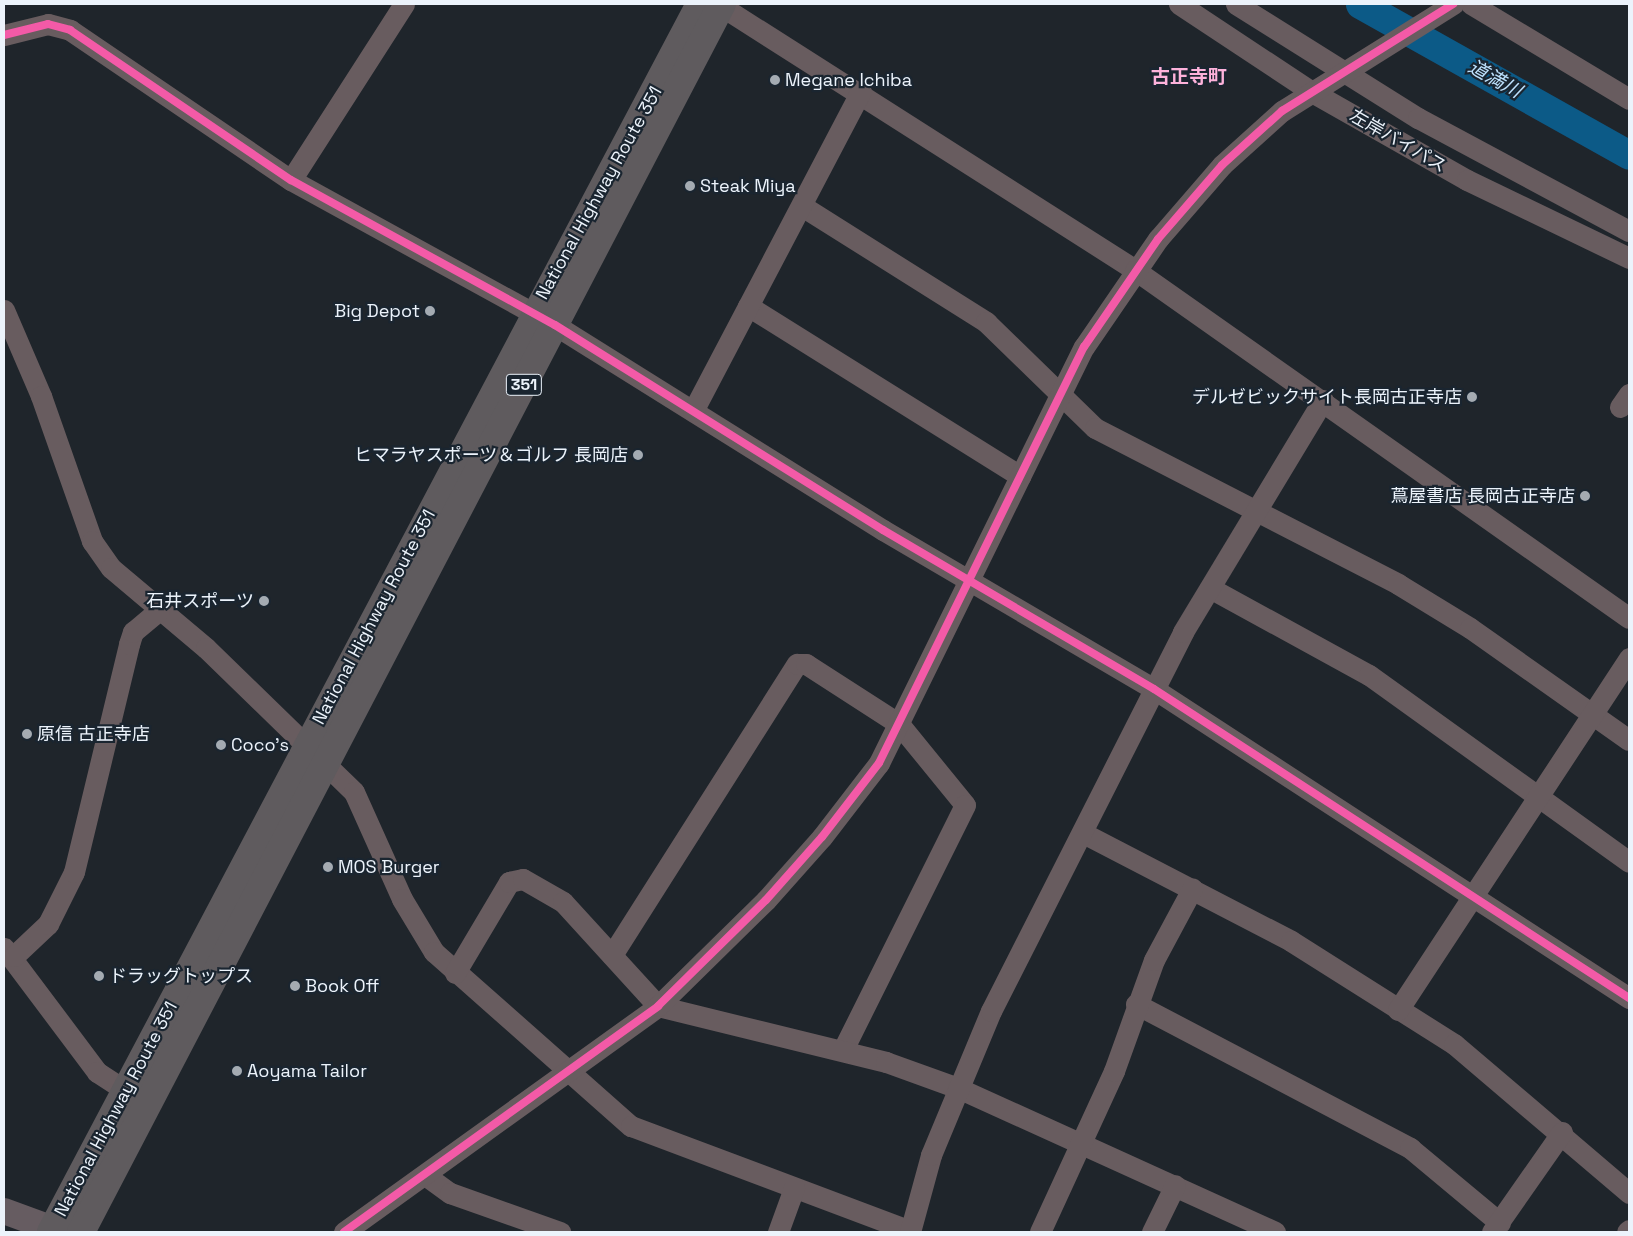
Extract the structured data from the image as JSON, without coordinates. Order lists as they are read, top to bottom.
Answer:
{
  "streets": {
    "highway": ["National Highway Route 351", "351"],
    "street": ["左岸バイパス"]
  },
  "districts": ["古正寺町"],
  "water": ["道満川"],
  "places": [
    "Megane Ichiba",
    "Steak Miya",
    "Big Depot",
    "デルゼビックサイト長岡古正寺店",
    "ヒマラヤスポーツ＆ゴルフ 長岡店",
    "蔦屋書店 長岡古正寺店",
    "石井スポーツ",
    "原信 古正寺店",
    "Coco's",
    "MOS Burger",
    "ドラッグトップス",
    "Book Off",
    "Aoyama Tailor"
  ]
}
